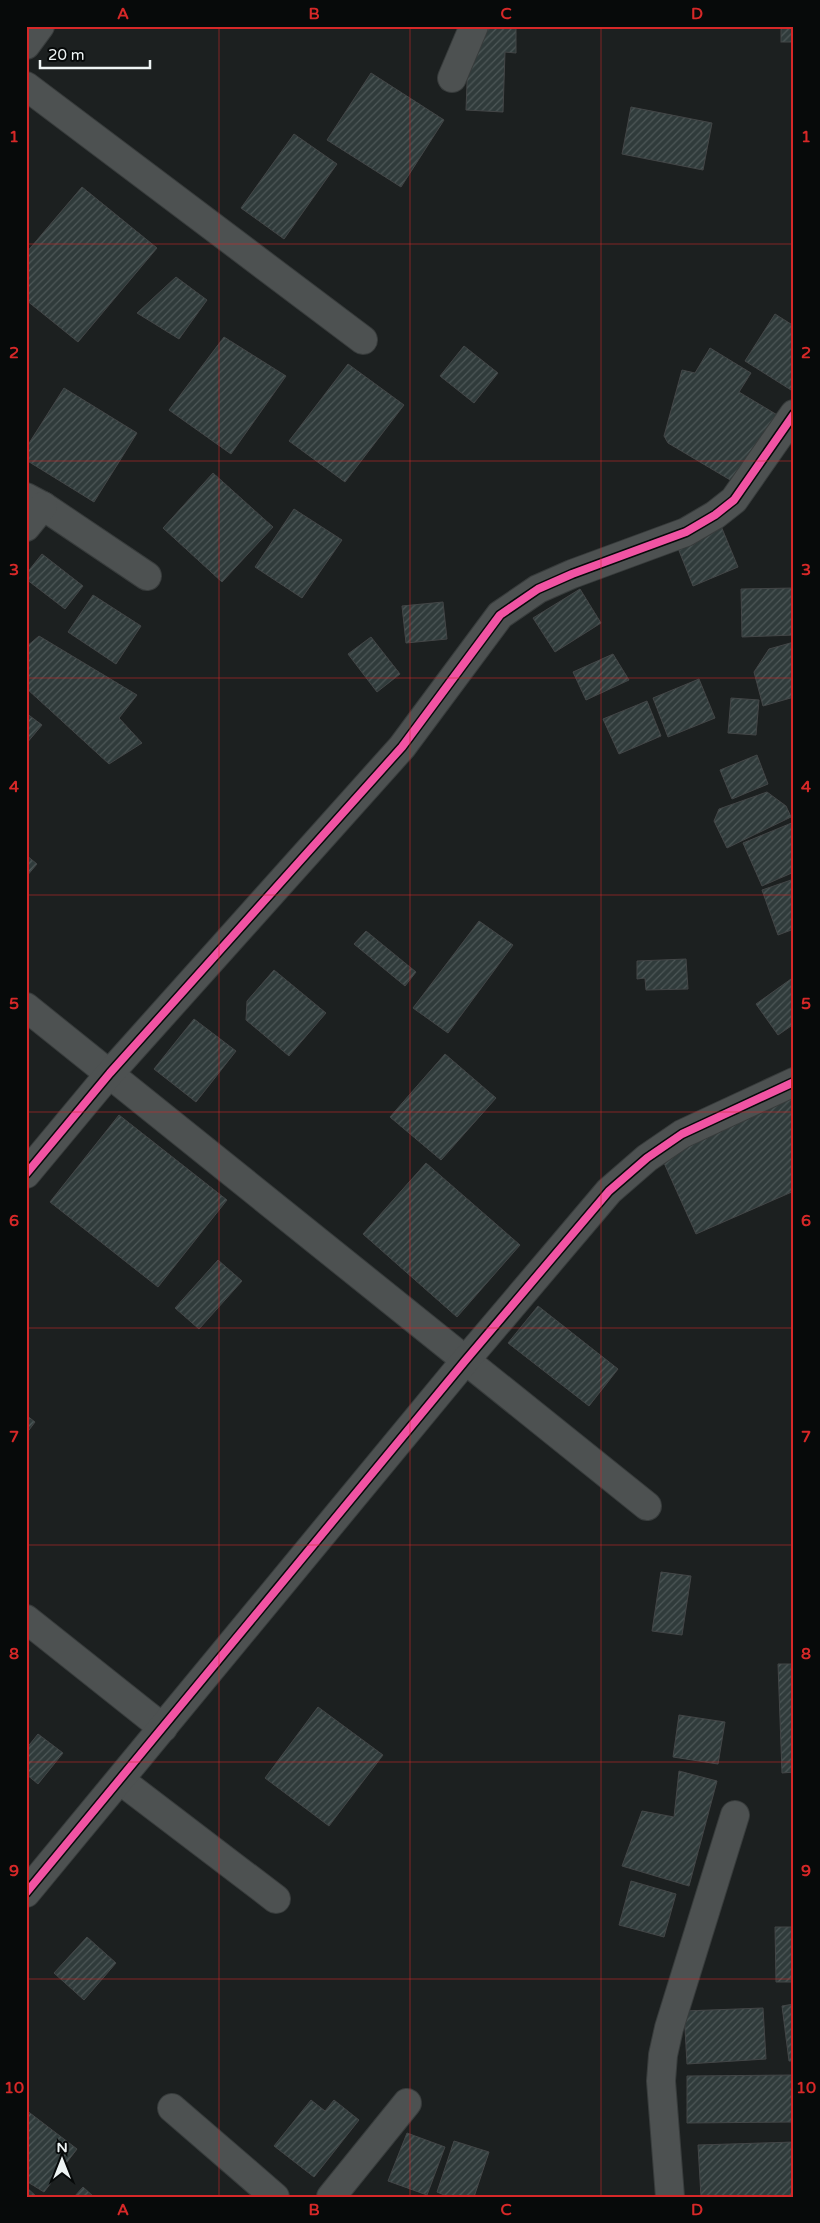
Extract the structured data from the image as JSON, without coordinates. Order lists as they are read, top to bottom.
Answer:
{
  "scale_bar": "20 m",
  "north": "top",
  "grid": {
    "columns": [
      "A",
      "B",
      "C",
      "D"
    ],
    "rows": [
      "1",
      "2",
      "3",
      "4",
      "5",
      "6",
      "7",
      "8",
      "9",
      "10"
    ]
  }
}
